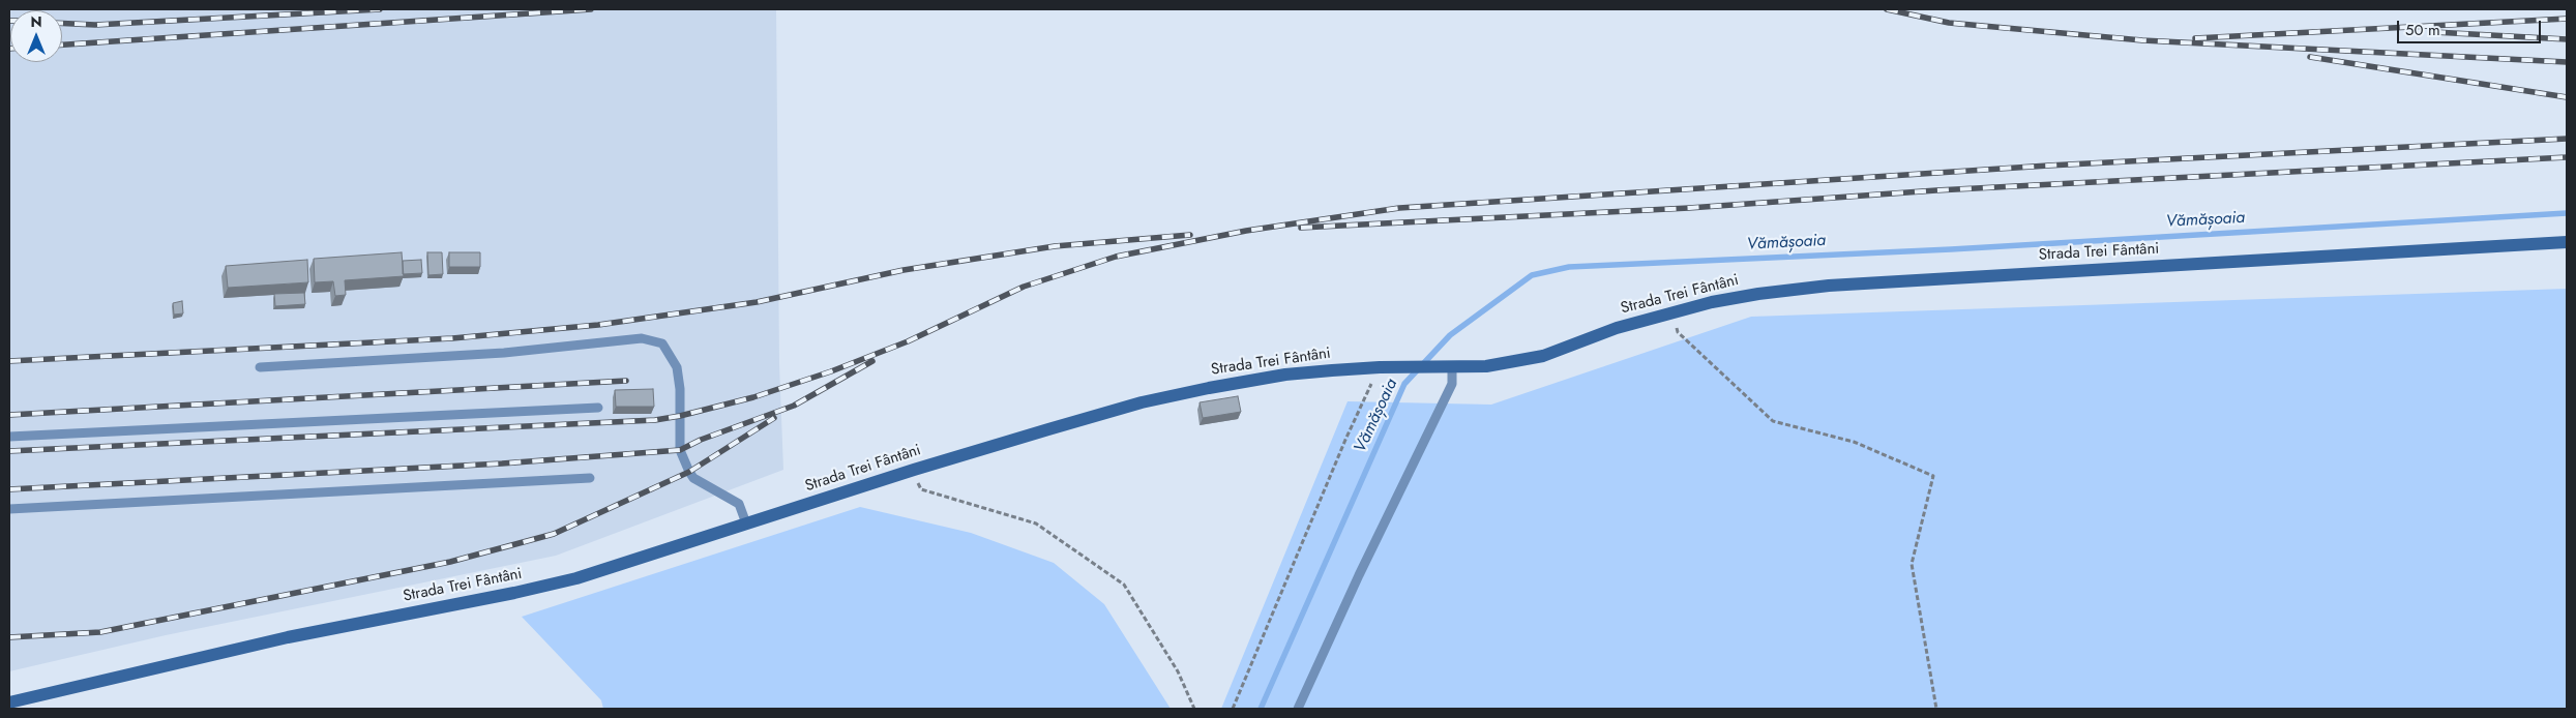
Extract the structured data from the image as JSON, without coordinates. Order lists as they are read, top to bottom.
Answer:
{
  "streets": {
    "main road": ["Strada Trei Fântâni"]
  },
  "water": ["Vămășoaia"],
  "scale_bar": "50 m",
  "north": "top"
}
